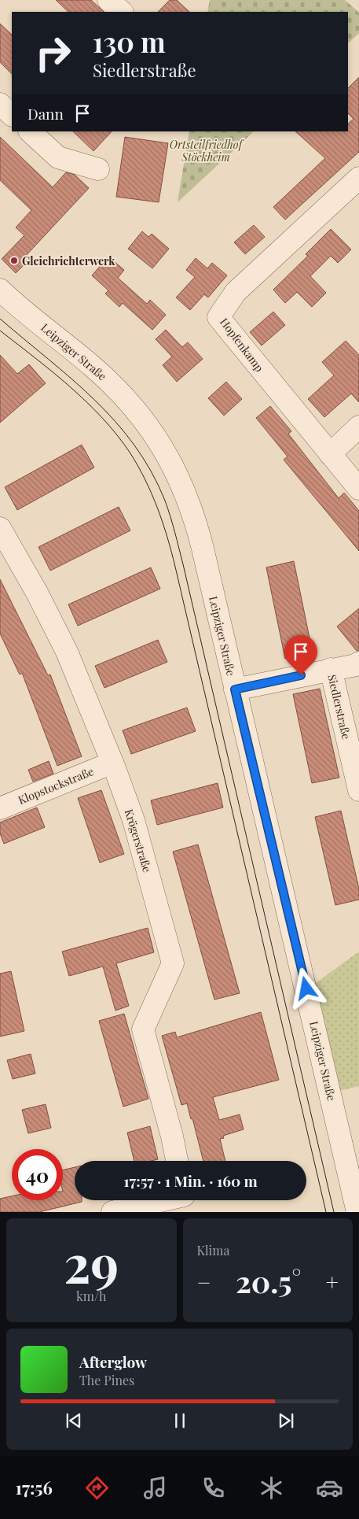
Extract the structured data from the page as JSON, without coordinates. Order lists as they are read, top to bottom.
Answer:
{
  "streets": {
    "street": [
      "Hopfenkamp",
      "Leipziger Straße",
      "Siedlerstraße",
      "Klopstockstraße",
      "Krögerstraße"
    ]
  },
  "crossings": [
    ["Leipziger Straße", "Siedlerstraße"],
    ["Klopstockstraße", "Krögerstraße"]
  ],
  "parks": ["Ortsteilfriedhof Stöckheim"],
  "places": ["Gleichrichterwerk"],
  "page": {
    "turn": ["130 m", "Siedlerstraße"],
    "then": "Dann",
    "limit": "40",
    "trip": "17:57 · 1 Min. · 160 m",
    "tile": [
      ["29", "km/h"],
      "Klima"
    ],
    "heat": ["−", "20.5°", "+"],
    "song": ["Afterglow", "The Pines"],
    "tabs": "17:56"
  }
}
